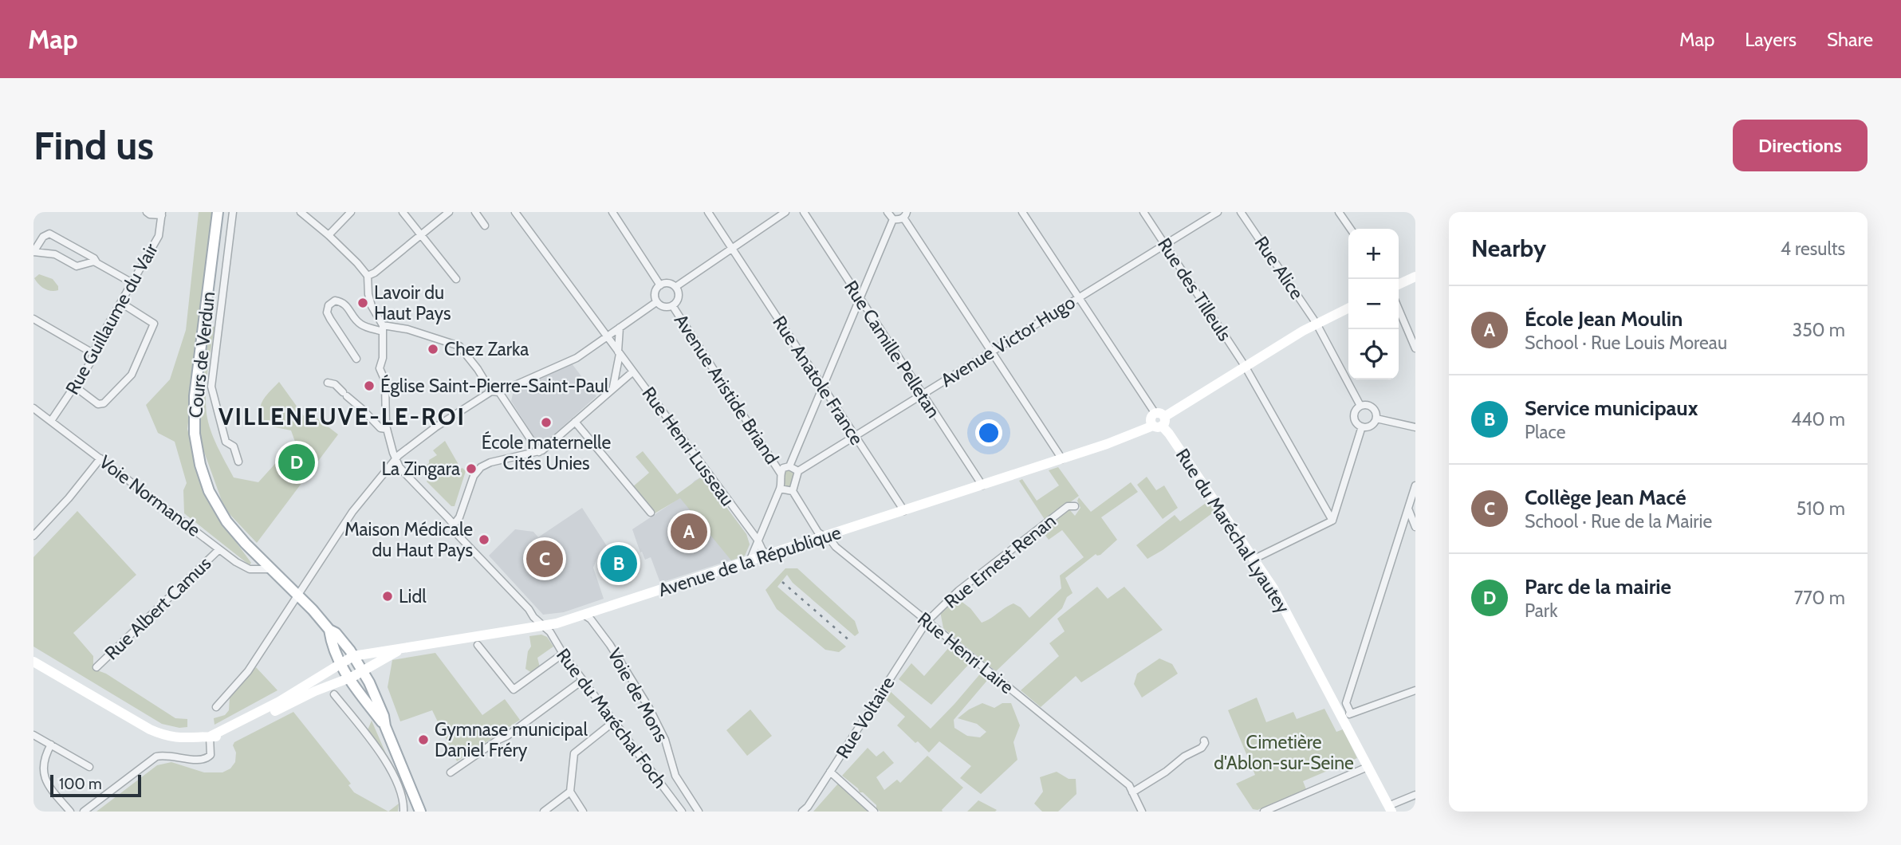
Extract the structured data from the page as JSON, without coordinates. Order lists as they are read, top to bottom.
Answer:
{
  "streets": {
    "main road": ["Cours de Verdun", "Rue du Maréchal Lyautey", "Avenue de la République"],
    "street": [
      "Rue Alice",
      "Rue des Tilleuls",
      "Rue Guillaume du Vair",
      "Avenue Victor Hugo",
      "Rue Camille Pelletan",
      "Rue Anatole France",
      "Avenue Aristide Briand",
      "Rue Henri Lusseau",
      "Voie Normande",
      "Rue Ernest Renan",
      "Rue Albert Camus",
      "Rue Henri Laire",
      "Voie de Mons",
      "Rue Voltaire",
      "Rue du Maréchal Foch"
    ]
  },
  "crossings": [
    ["Rue Alice", "Avenue de la République"],
    ["Rue des Tilleuls", "Avenue Victor Hugo"],
    ["Rue des Tilleuls", "Avenue de la République"],
    ["Rue Guillaume du Vair", "Voie Normande"],
    ["Avenue Victor Hugo", "Rue Camille Pelletan"],
    ["Avenue Victor Hugo", "Rue Anatole France"],
    ["Rue Camille Pelletan", "Avenue de la République"],
    ["Cours de Verdun", "Voie Normande"],
    ["Cours de Verdun", "Avenue de la République"],
    ["Rue Anatole France", "Avenue de la République"],
    ["Rue Henri Lusseau", "Avenue de la République"],
    ["Voie Normande", "Rue Albert Camus"],
    ["Rue du Maréchal Lyautey", "Avenue de la République"],
    ["Avenue de la République", "Rue Henri Laire"],
    ["Avenue de la République", "Voie de Mons"],
    ["Avenue de la République", "Rue du Maréchal Foch"],
    ["Rue Ernest Renan", "Rue Henri Laire"],
    ["Rue Ernest Renan", "Rue Voltaire"],
    ["Rue Henri Laire", "Rue Voltaire"]
  ],
  "districts": ["VILLENEUVE-LE-ROI"],
  "parks": ["Cimetière d'Ablon-sur-Seine"],
  "places": [
    "Lavoir du Haut Pays",
    "Chez Zarka",
    "Église Saint-Pierre-Saint-Paul",
    "École maternelle Cités Unies",
    "La Zingara",
    "Maison Médicale du Haut Pays",
    "Lidl",
    "Gymnase municipal Daniel Fréry"
  ],
  "scale_bar": "100 m",
  "page": {
    "header": "Map",
    "nav": ["Map", "Layers", "Share"],
    "buttons": "Directions",
    "title": "Find us",
    "heading": ["Nearby", "4 results"],
    "map_buttons": ["+", "−"],
    "list": [
      {
        "mark": "A",
        "name": "École Jean Moulin",
        "note": "School · Rue Louis Moreau",
        "value": "350 m"
      },
      {
        "mark": "B",
        "name": "Service municipaux",
        "note": "Place",
        "value": "440 m"
      },
      {
        "mark": "C",
        "name": "Collège Jean Macé",
        "note": "School · Rue de la Mairie",
        "value": "510 m"
      },
      {
        "mark": "D",
        "name": "Parc de la mairie",
        "note": "Park",
        "value": "770 m"
      }
    ],
    "pins": [
      "D",
      "A",
      "C",
      "B"
    ],
    "scale": "100 m"
  }
}
